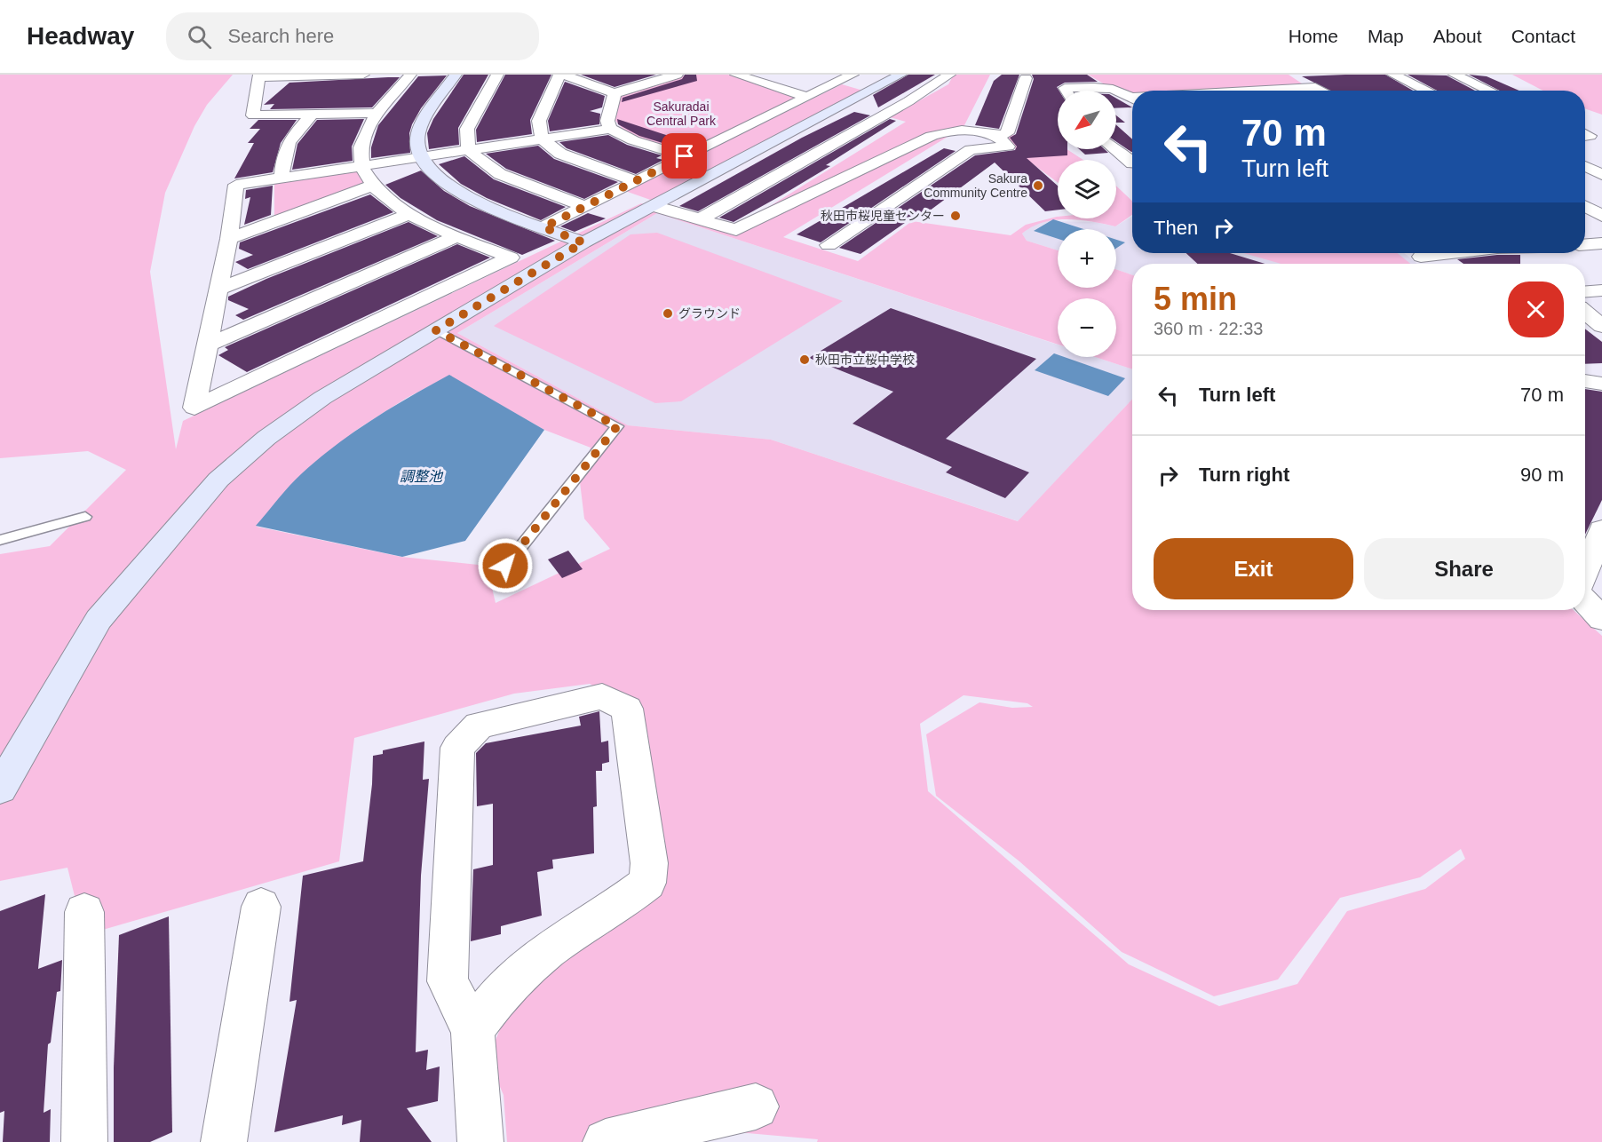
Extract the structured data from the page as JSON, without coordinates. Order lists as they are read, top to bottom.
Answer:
{
  "water": ["調整池"],
  "parks": ["Sakuradai Central Park"],
  "places": [
    "Sakura Community Centre",
    "秋田市桜児童センター",
    "グラウンド",
    "秋田市立桜中学校"
  ],
  "north": "bottom left",
  "page": {
    "header": "Headway",
    "search": "Search here",
    "nav": [
      "Home",
      "Map",
      "About",
      "Contact"
    ],
    "map_buttons": ["+", "−"],
    "turn": ["70 m", "Turn left"],
    "then": "Then",
    "heading": ["5 min", "360 m · 22:33"],
    "list": [
      {
        "name": "Turn left",
        "value": "70 m"
      },
      {
        "name": "Turn right",
        "value": "90 m"
      }
    ],
    "buttons": ["Exit", "Share"]
  }
}
